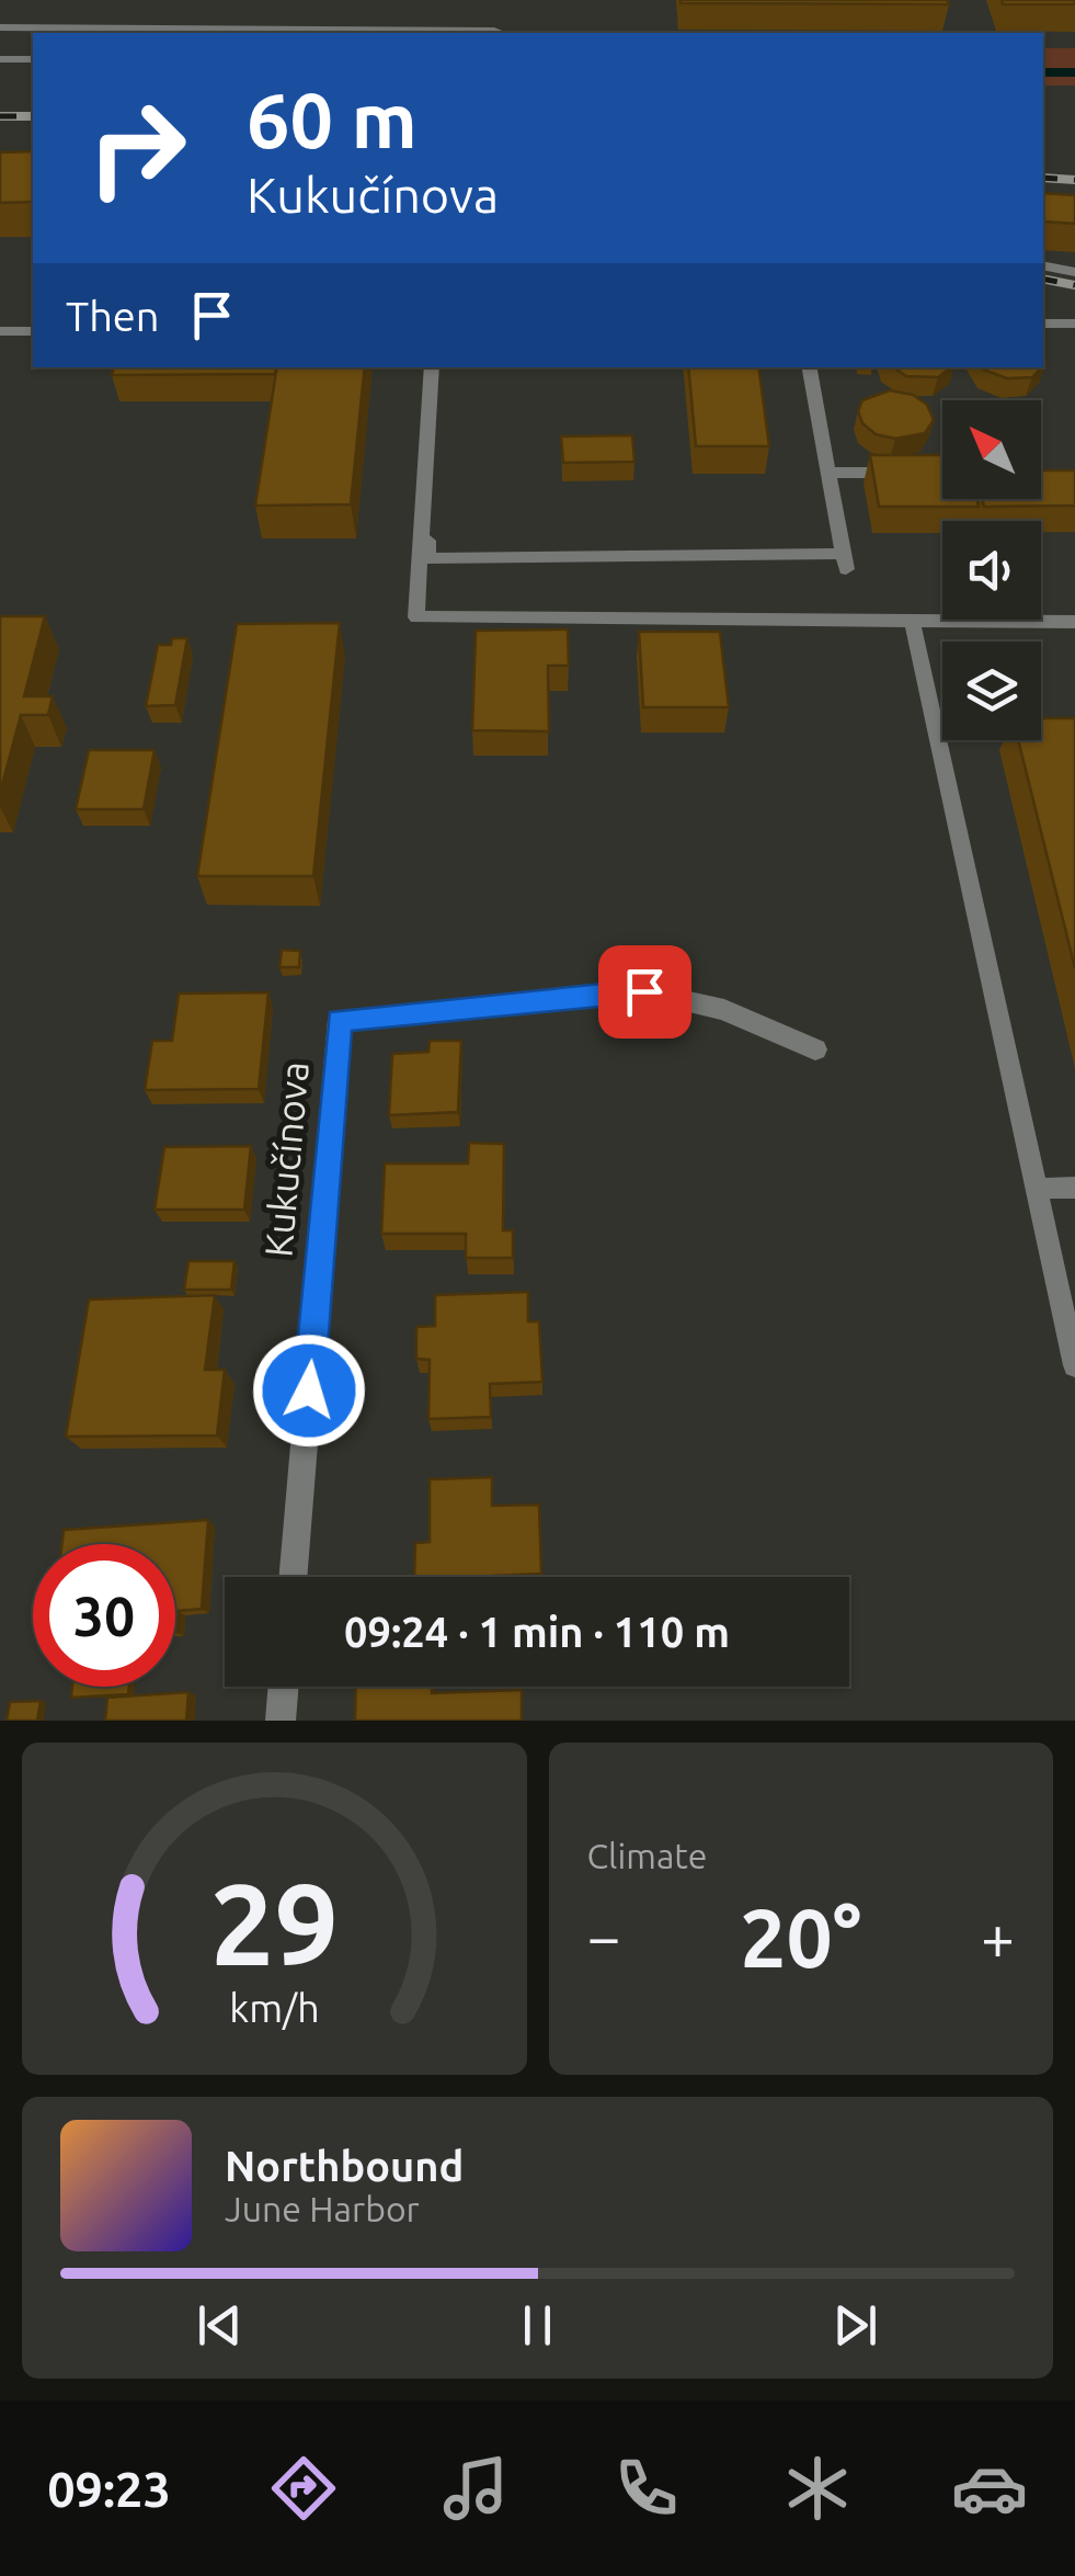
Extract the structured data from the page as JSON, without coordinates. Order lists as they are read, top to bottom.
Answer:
{
  "streets": {
    "street": ["Kukučínova"]
  },
  "north": "top left",
  "page": {
    "turn": ["60 m", "Kukučínova"],
    "then": "Then",
    "limit": "30",
    "trip": "09:24 · 1 min · 110 m",
    "tile": "Climate",
    "heat": ["−", "20°", "+"],
    "song": ["Northbound", "June Harbor"],
    "tabs": "09:23",
    "gauge": ["29", "km/h"]
  }
}
